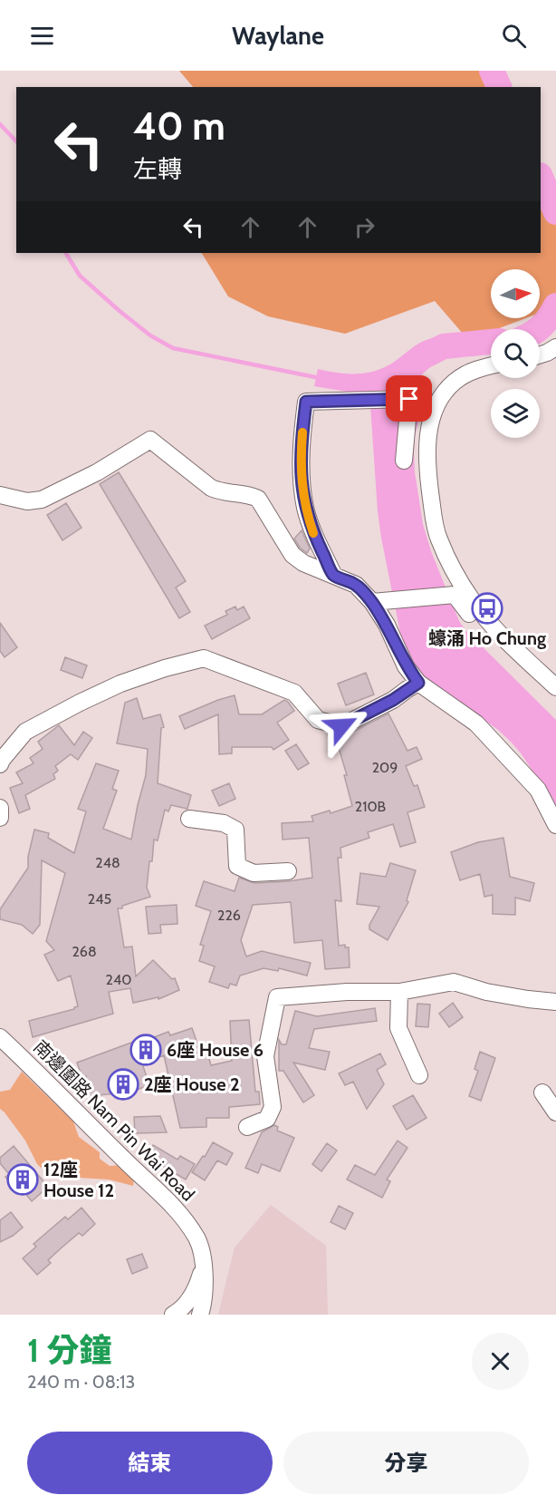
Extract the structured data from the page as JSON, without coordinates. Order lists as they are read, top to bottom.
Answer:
{
  "streets": {
    "street": ["南邊圍路 Nam Pin Wai Road"]
  },
  "places": {
    "bus stop": ["蠔涌 Ho Chung"],
    "building": ["6座 House 6", "2座 House 2", "12座 House 12"]
  },
  "house_numbers": [
    "209",
    "210B",
    "248",
    "245",
    "226",
    "268",
    "240"
  ],
  "north": "right",
  "page": {
    "header": "Waylane",
    "turn": ["40 m", "左轉"],
    "heading": ["1 分鐘", "240 m · 08:13"],
    "buttons": ["結束", "分享"]
  }
}
